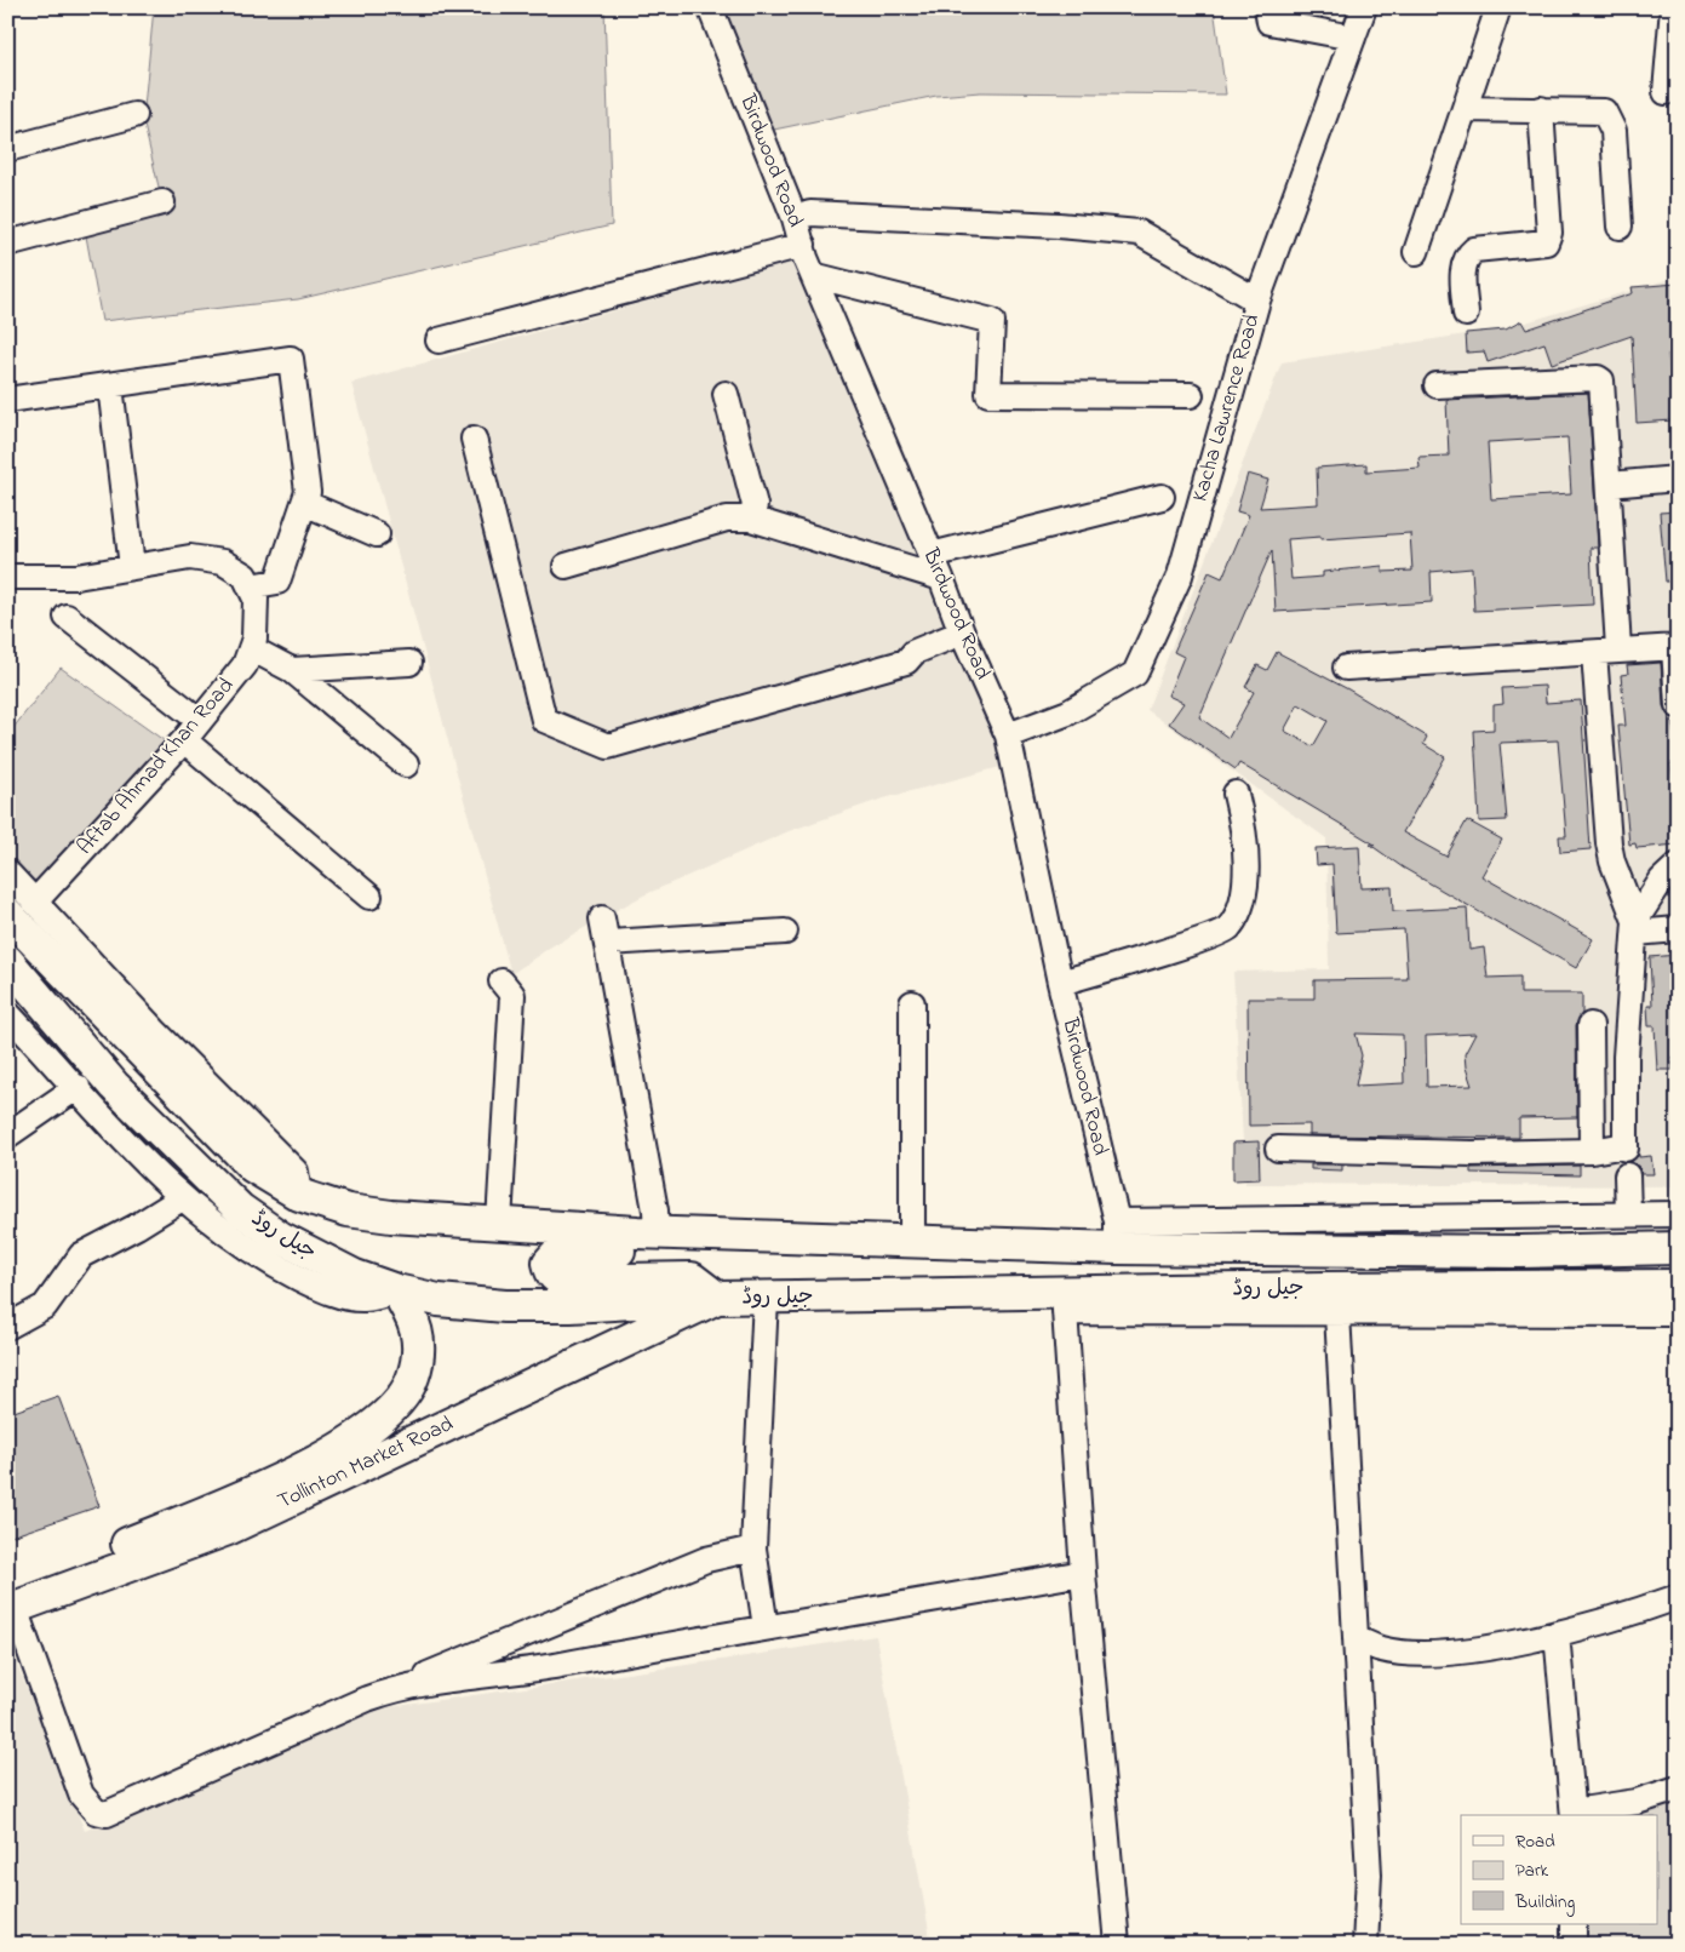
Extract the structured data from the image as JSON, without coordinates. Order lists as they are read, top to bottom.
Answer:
{
  "streets": {
    "main road": ["جیل روڈ", "Tollinton Market Road"],
    "street": ["Birdwood Road", "Kacha Lawrence Road", "Aftab Ahmad Khan Road"]
  },
  "crossings": [
    ["Birdwood Road", "Kacha Lawrence Road"],
    ["Birdwood Road", "جیل روڈ"],
    ["Aftab Ahmad Khan Road", "جیل روڈ"],
    ["جیل روڈ", "Tollinton Market Road"]
  ],
  "legend": ["Road", "Park", "Building"]
}
